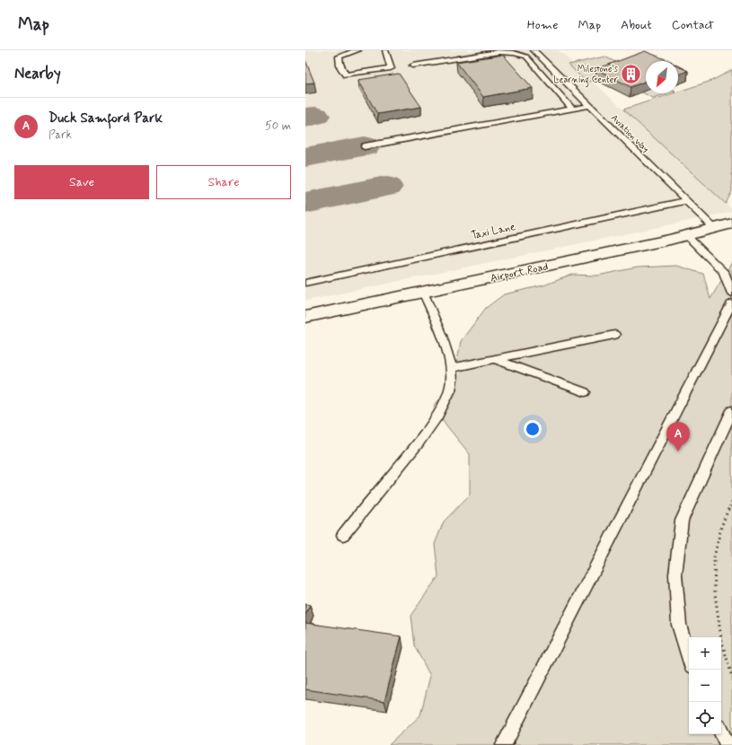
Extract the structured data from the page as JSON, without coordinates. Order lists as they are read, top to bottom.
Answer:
{
  "streets": {
    "street": ["Airport Road"],
    "lane": ["Aviation Way", "Taxi Lane"]
  },
  "crossings": [
    ["Aviation Way", "Taxi Lane"],
    ["Aviation Way", "Airport Road"]
  ],
  "places": {
    "building": ["Milestone's Learning Center"]
  },
  "north": "bottom left",
  "page": {
    "header": "Map",
    "nav": [
      "Home",
      "Map",
      "About",
      "Contact"
    ],
    "heading": "Nearby",
    "list": [
      {
        "mark": "A",
        "name": "Duck Samford Park",
        "note": "Park",
        "value": "50 m"
      }
    ],
    "buttons": ["Save", "Share"],
    "pins": "A",
    "map_buttons": ["+", "−"]
  }
}
